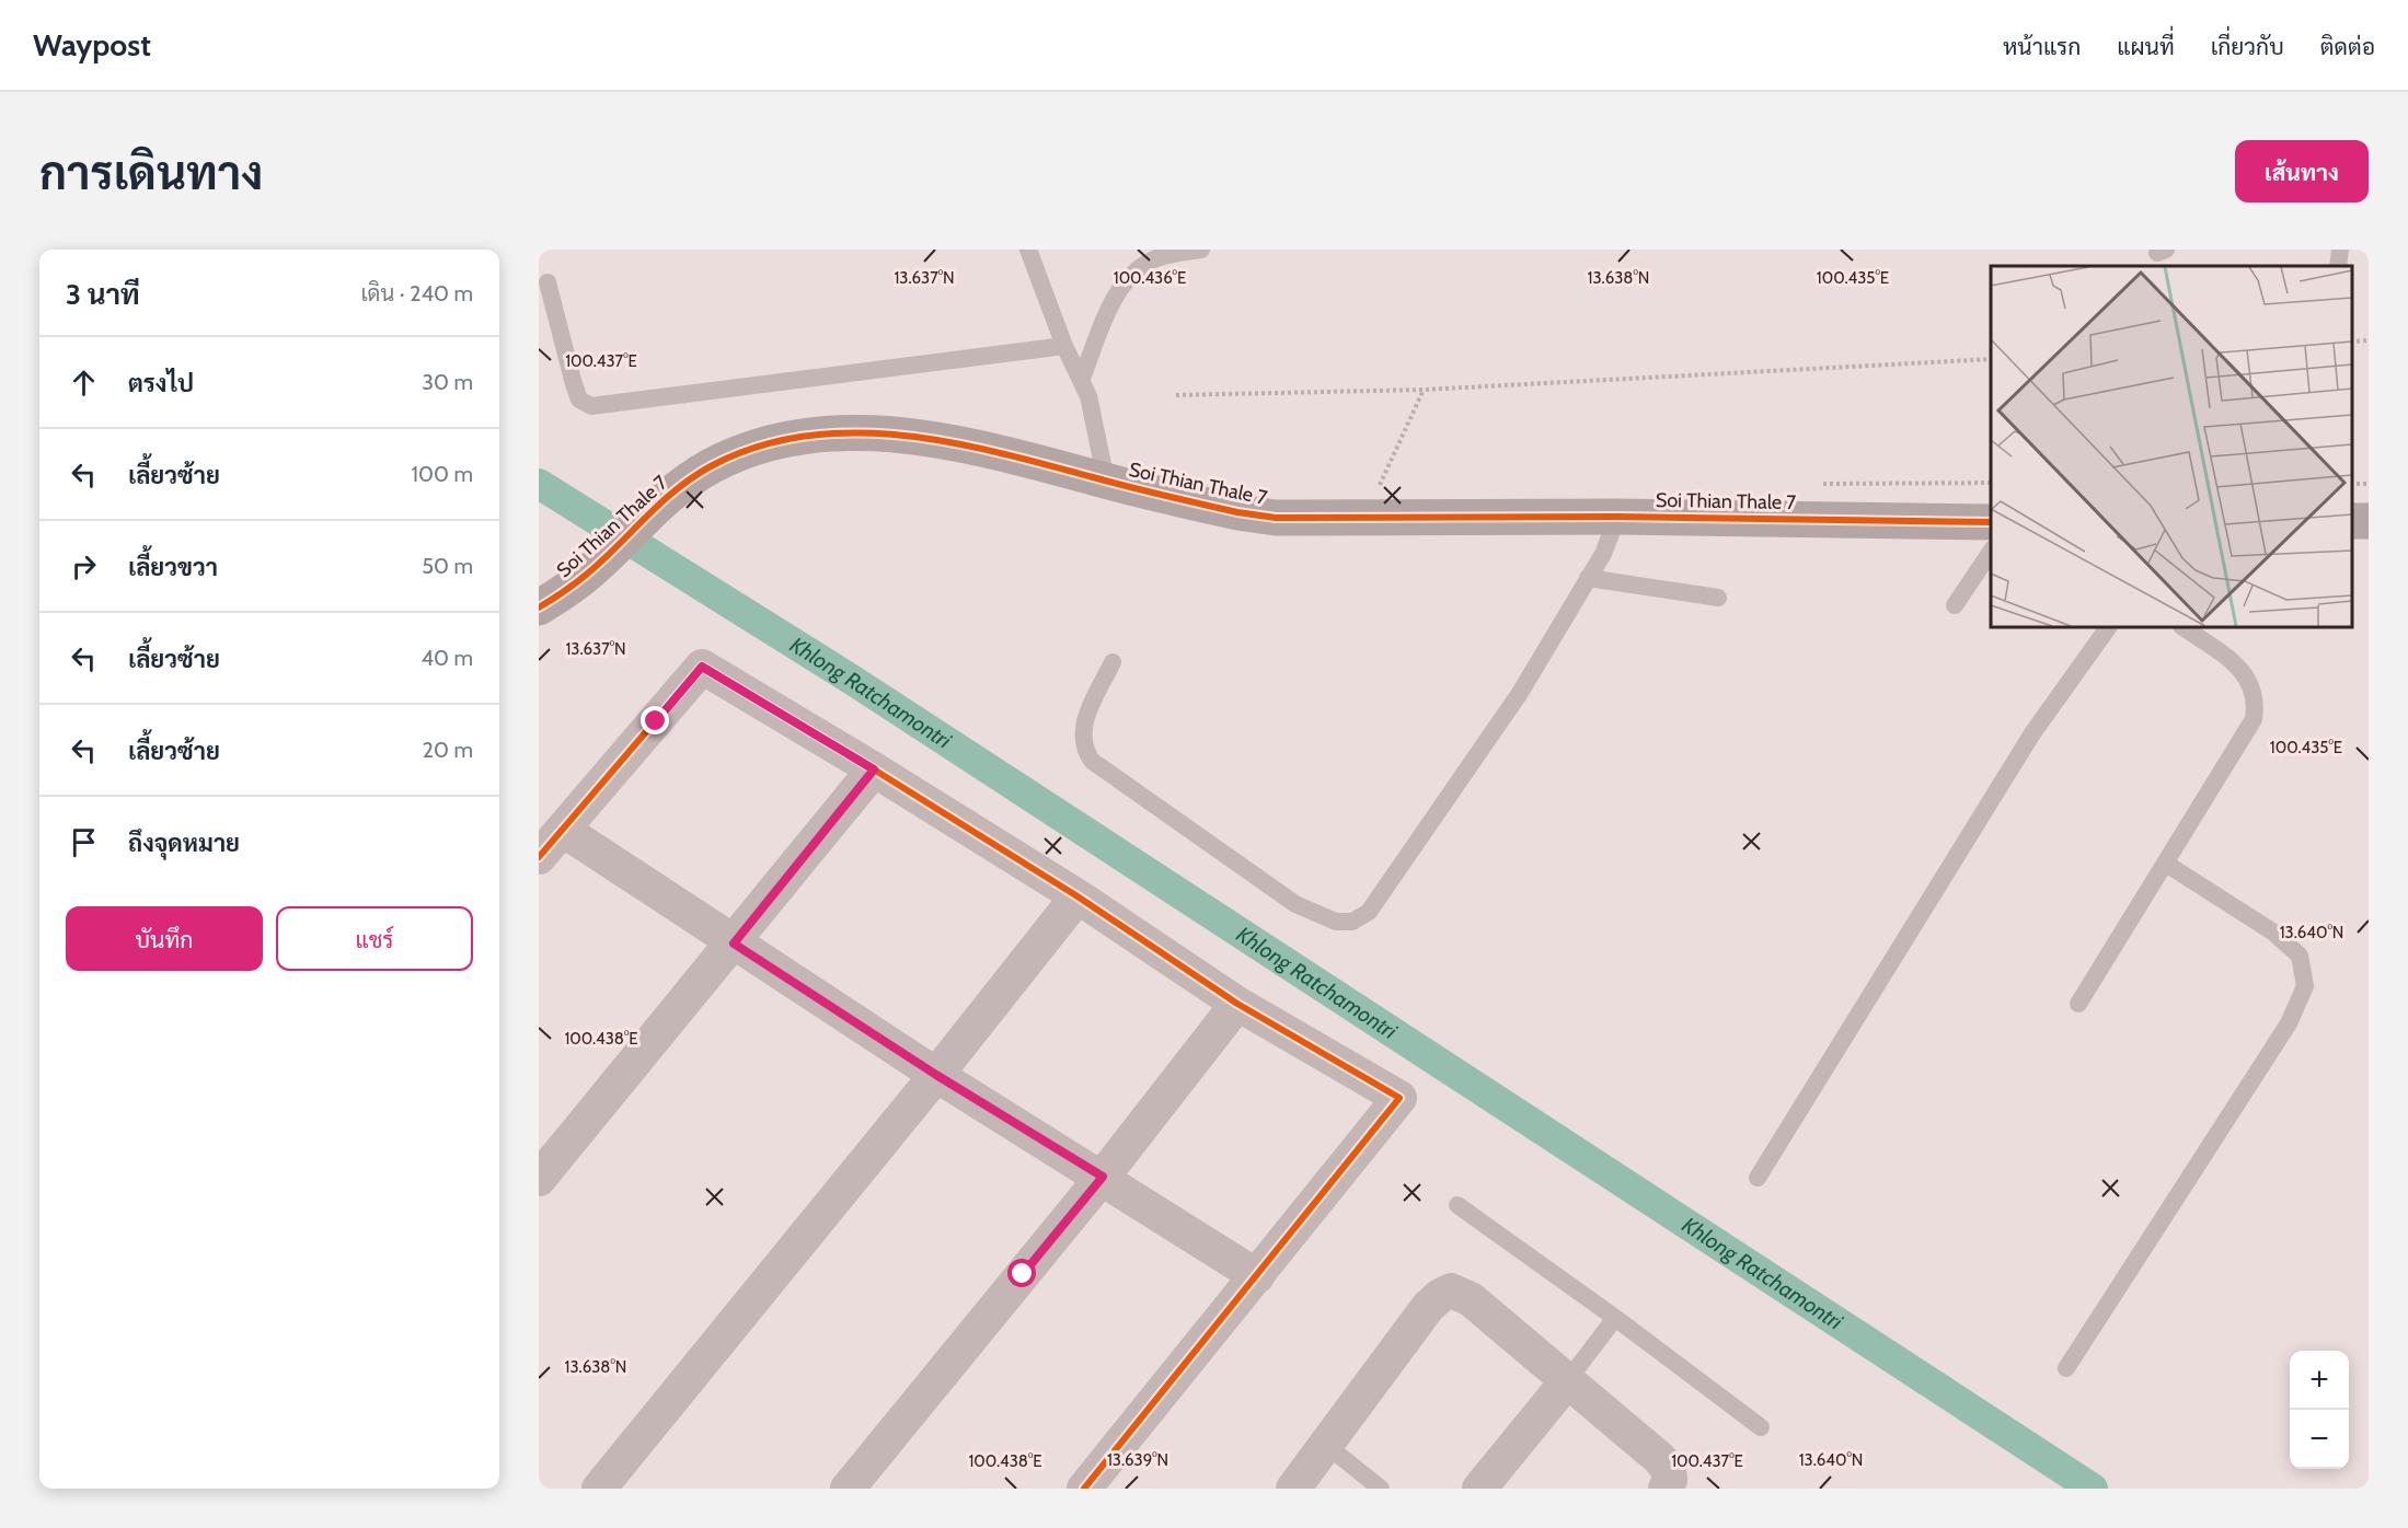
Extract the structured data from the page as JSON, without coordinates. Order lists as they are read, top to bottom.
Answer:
{
  "streets": {
    "street": ["Soi Thian Thale 7"]
  },
  "water": ["Khlong Ratchamontri"],
  "page": {
    "header": "Waypost",
    "nav": [
      "หน้าแรก",
      "แผนที่",
      "เกี่ยวกับ",
      "ติดต่อ"
    ],
    "title": "การเดินทาง",
    "buttons": [
      "เส้นทาง",
      ["บันทึก", "แชร์"]
    ],
    "heading": ["3 นาที", "เดิน · 240 m"],
    "list": [
      ["ตรงไป", "30 m"],
      ["เลี้ยวซ้าย", "100 m"],
      ["เลี้ยวขวา", "50 m"],
      ["เลี้ยวซ้าย", "40 m"],
      ["เลี้ยวซ้าย", "20 m"],
      "ถึงจุดหมาย"
    ],
    "map_buttons": ["+", "−"]
  },
  "coordinates": [
    "100.436°E",
    "100.435°E",
    "13.637°N",
    "13.638°N",
    "100.437°E",
    "13.640°N",
    "100.438°E",
    "13.639°N"
  ]
}
